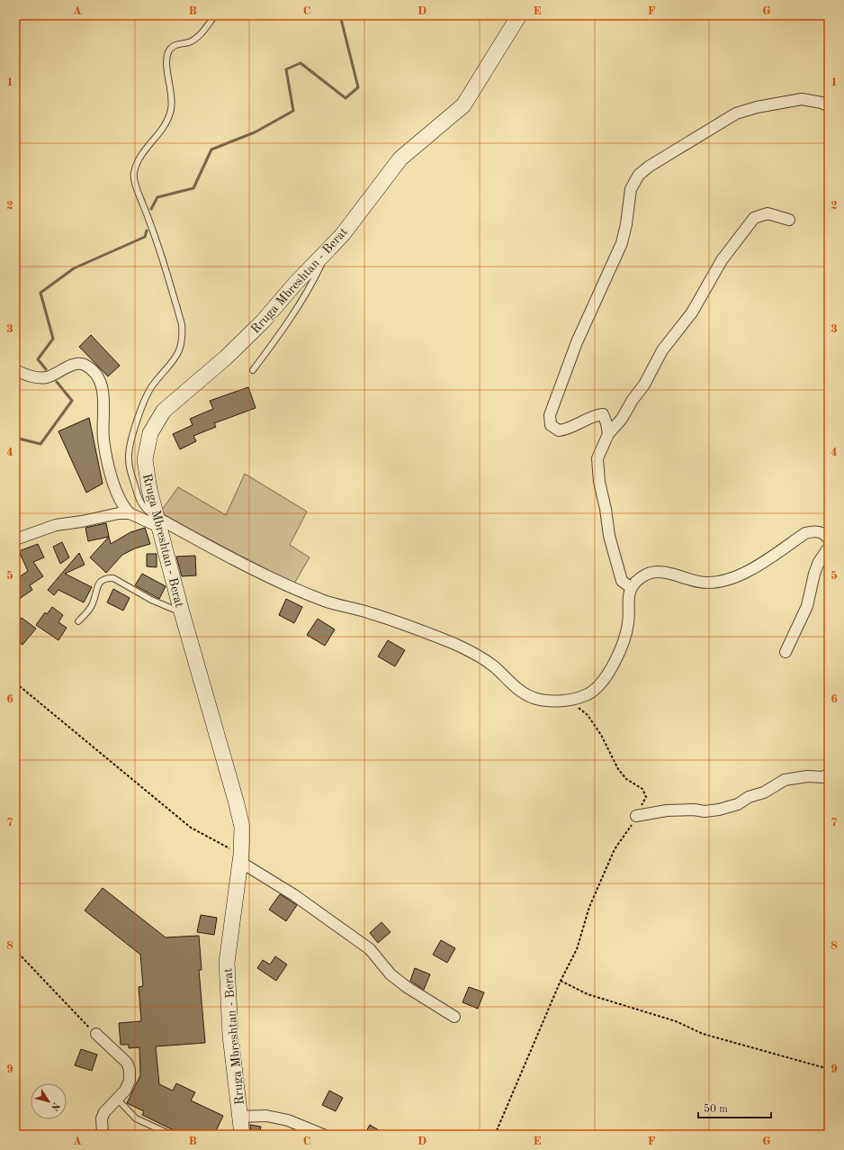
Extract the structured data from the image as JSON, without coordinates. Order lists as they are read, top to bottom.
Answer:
{
  "streets": {
    "street": ["Rruga Mbreshtan - Berat"]
  },
  "scale_bar": "50 m",
  "north": "bottom right",
  "grid": {
    "columns": [
      "A",
      "B",
      "C",
      "D",
      "E",
      "F",
      "G"
    ],
    "rows": [
      "1",
      "2",
      "3",
      "4",
      "5",
      "6",
      "7",
      "8",
      "9"
    ]
  }
}
